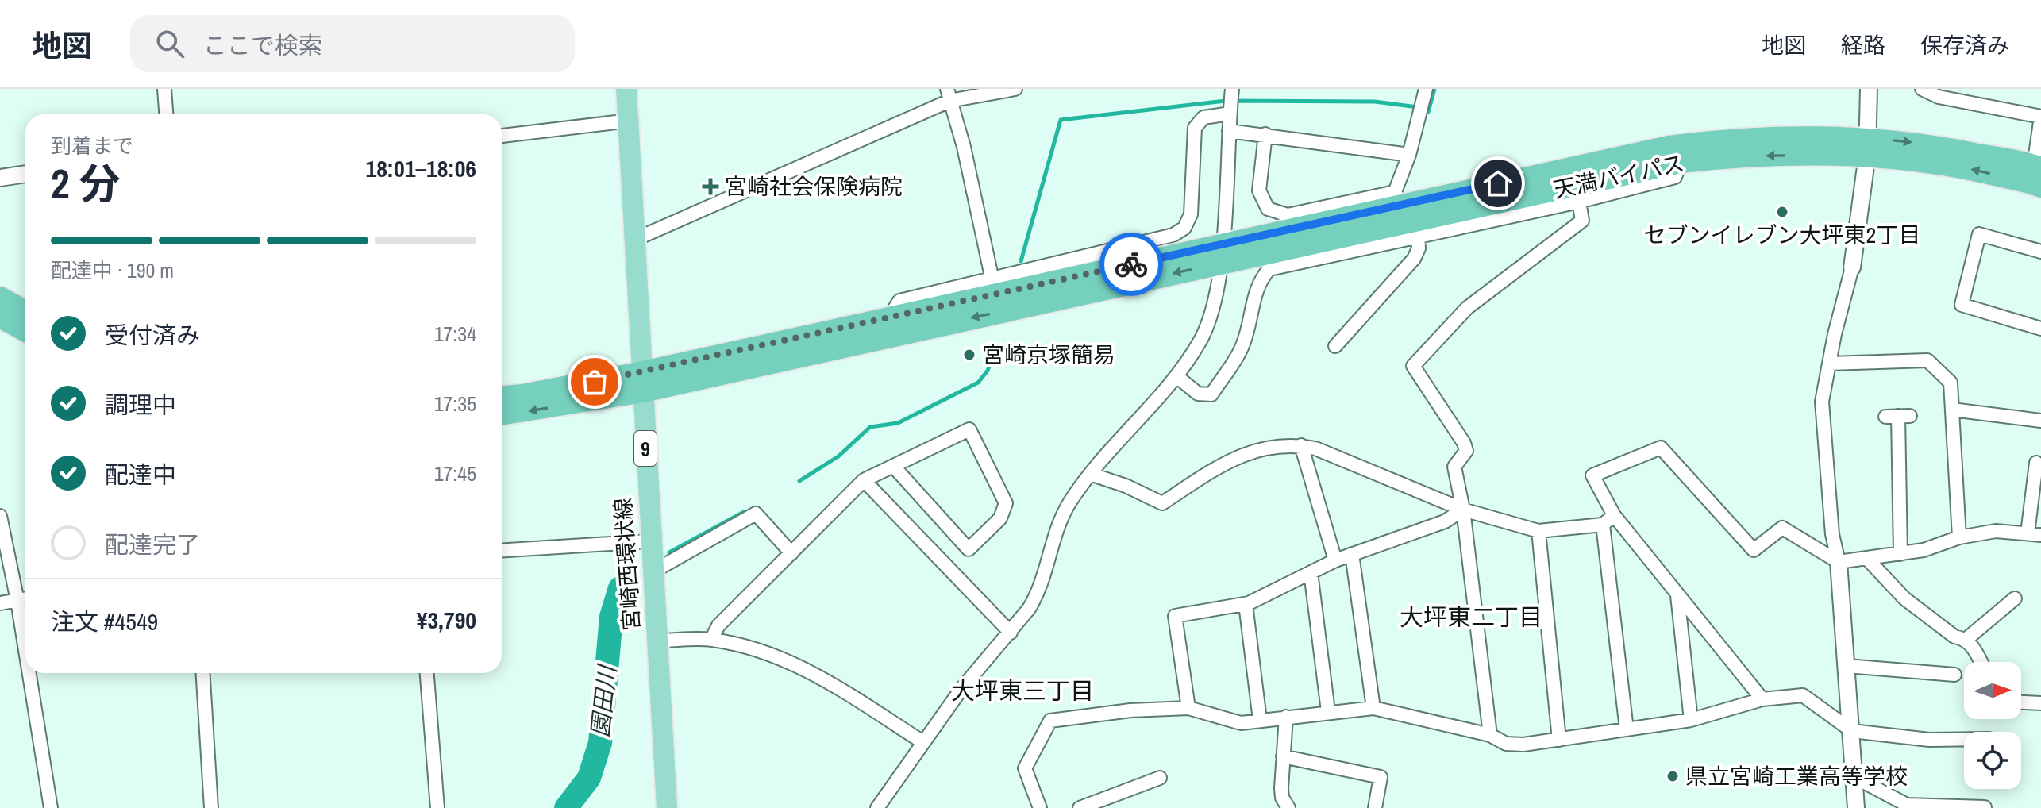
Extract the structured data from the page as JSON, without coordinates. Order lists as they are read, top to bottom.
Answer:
{
  "streets": {
    "highway": ["天満バイパス"],
    "main road": ["9", "宮崎西環状線"]
  },
  "crossings": [
    ["天満バイパス", "宮崎西環状線"]
  ],
  "districts": ["大坪東二丁目", "大坪東三丁目"],
  "water": ["園田川"],
  "places": {
    "health": ["宮崎社会保険病院"],
    "other": ["セブンイレブン大坪東2丁目", "宮崎京塚簡易", "県立宮崎工業高等学校"]
  },
  "north": "right",
  "page": {
    "header": "地図",
    "search": "ここで検索",
    "nav": ["地図", "経路", "保存済み"],
    "heading": ["2 分", "到着まで", "18:01–18:06"],
    "panel": ["注文 #4549", "¥3,790"],
    "bar": "配達中 · 190 m",
    "list": [
      ["受付済み", "17:34"],
      ["調理中", "17:35"],
      ["配達中", "17:45"],
      "配達完了"
    ]
  }
}
